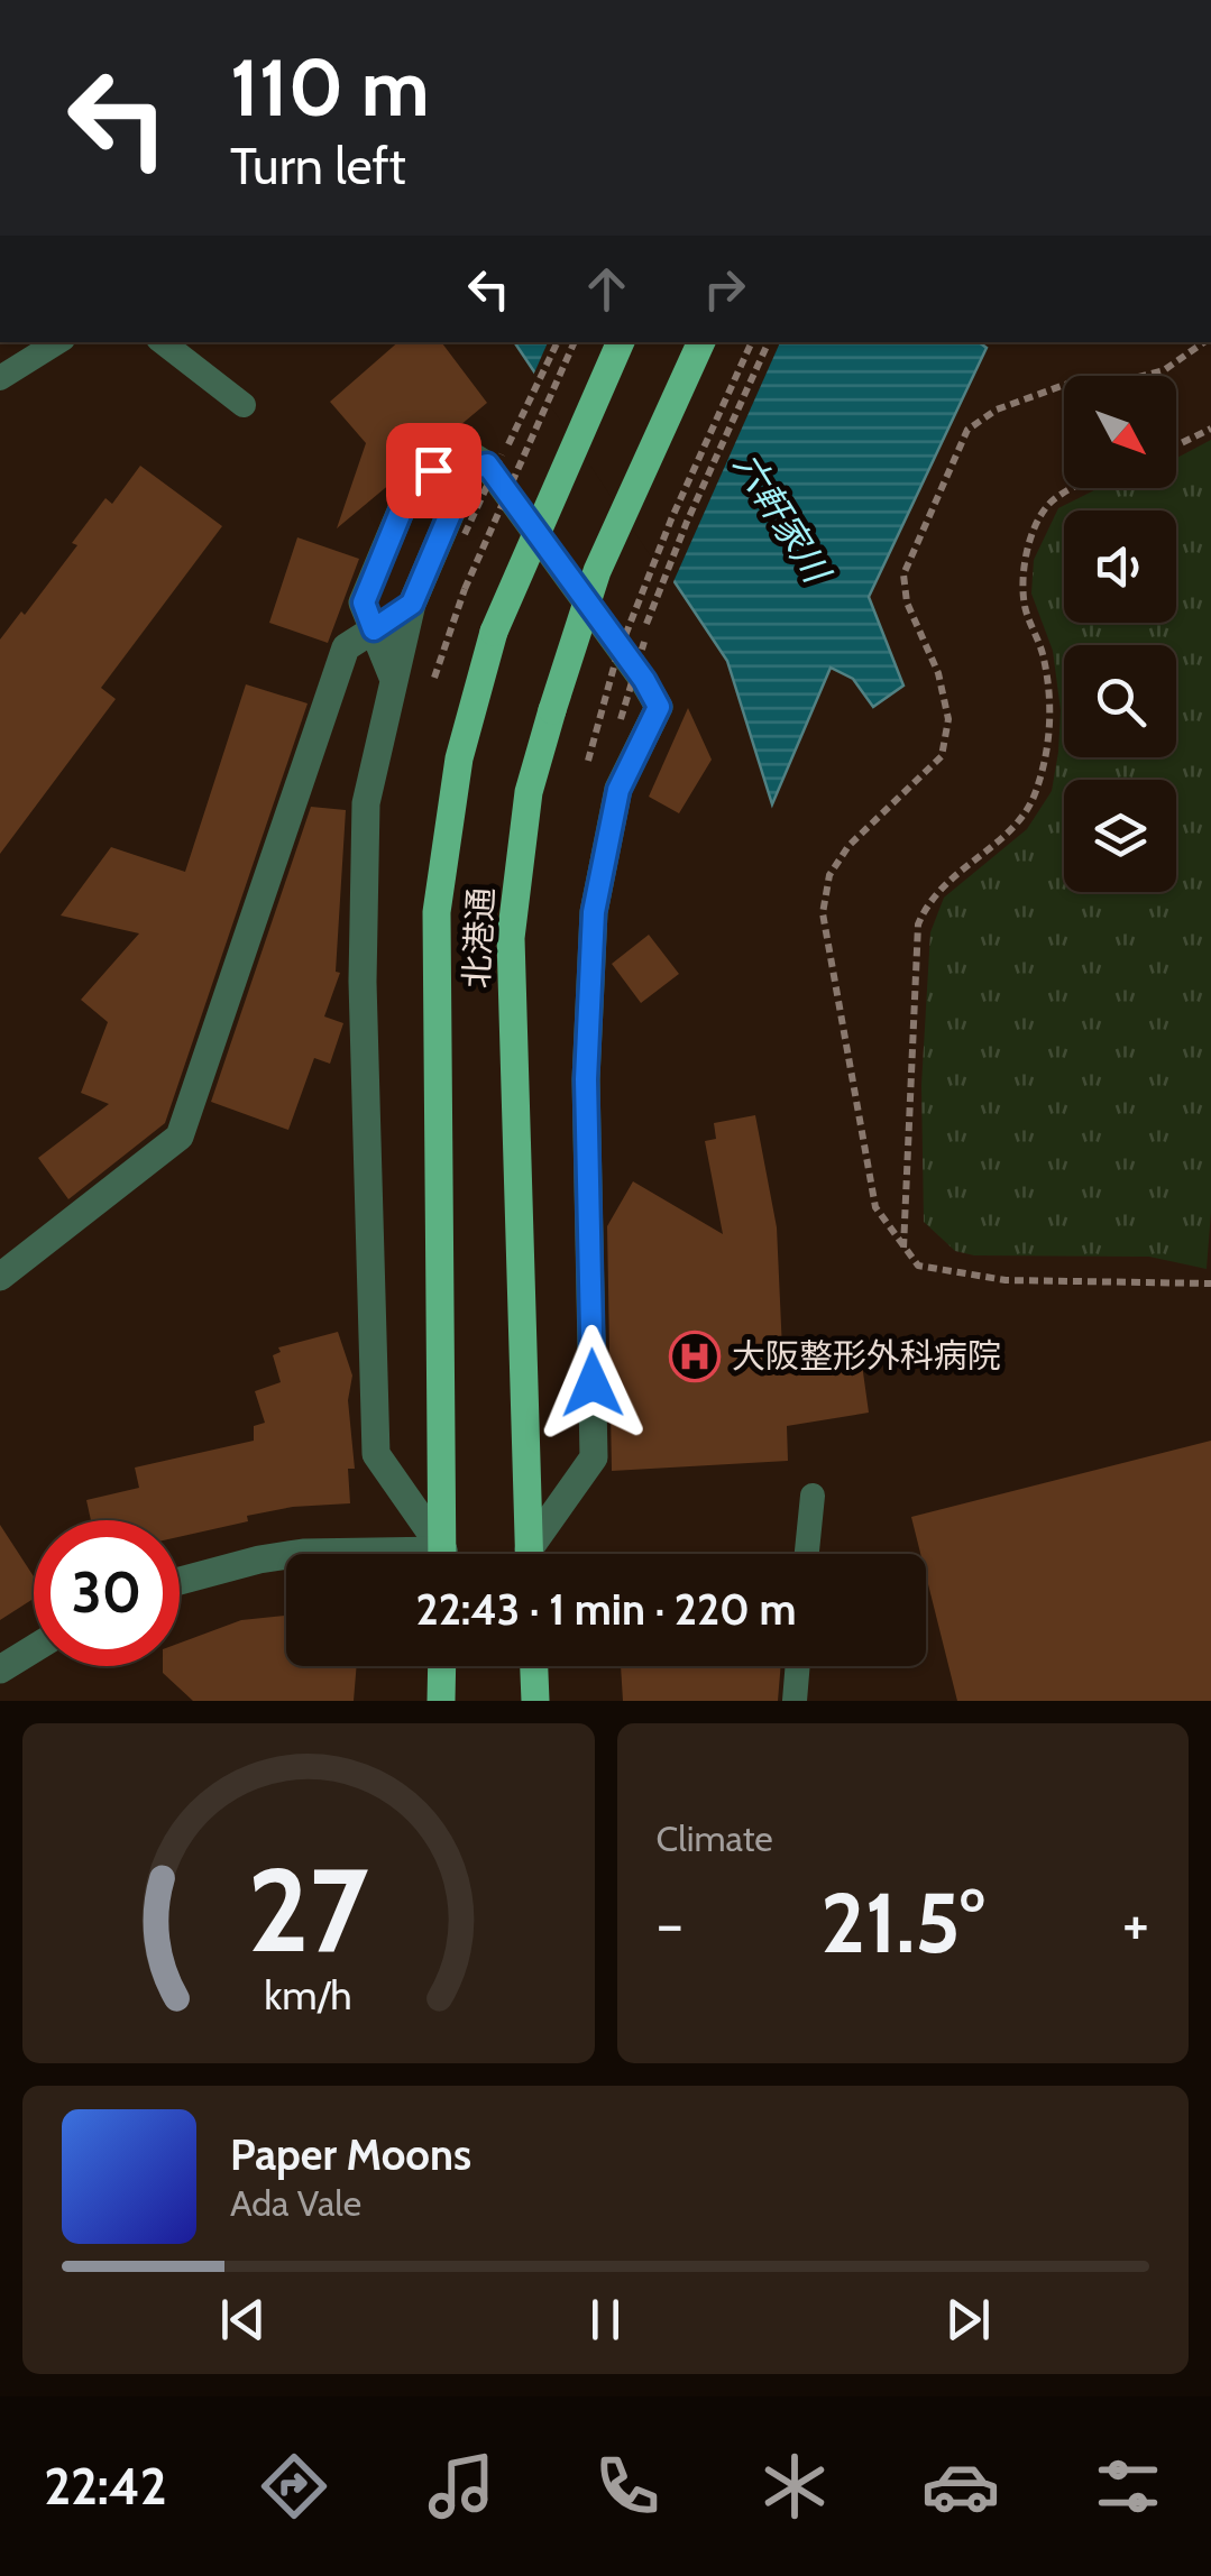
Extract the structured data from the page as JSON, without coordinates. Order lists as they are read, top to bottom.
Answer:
{
  "streets": {
    "main road": ["北港通"]
  },
  "water": ["六軒家川"],
  "places": {
    "hospital": ["大阪整形外科病院"]
  },
  "north": "bottom right",
  "page": {
    "turn": ["110 m", "Turn left"],
    "limit": "30",
    "trip": "22:43 · 1 min · 220 m",
    "tile": "Climate",
    "heat": ["−", "21.5°", "+"],
    "song": ["Paper Moons", "Ada Vale"],
    "tabs": "22:42",
    "gauge": ["27", "km/h"]
  }
}
